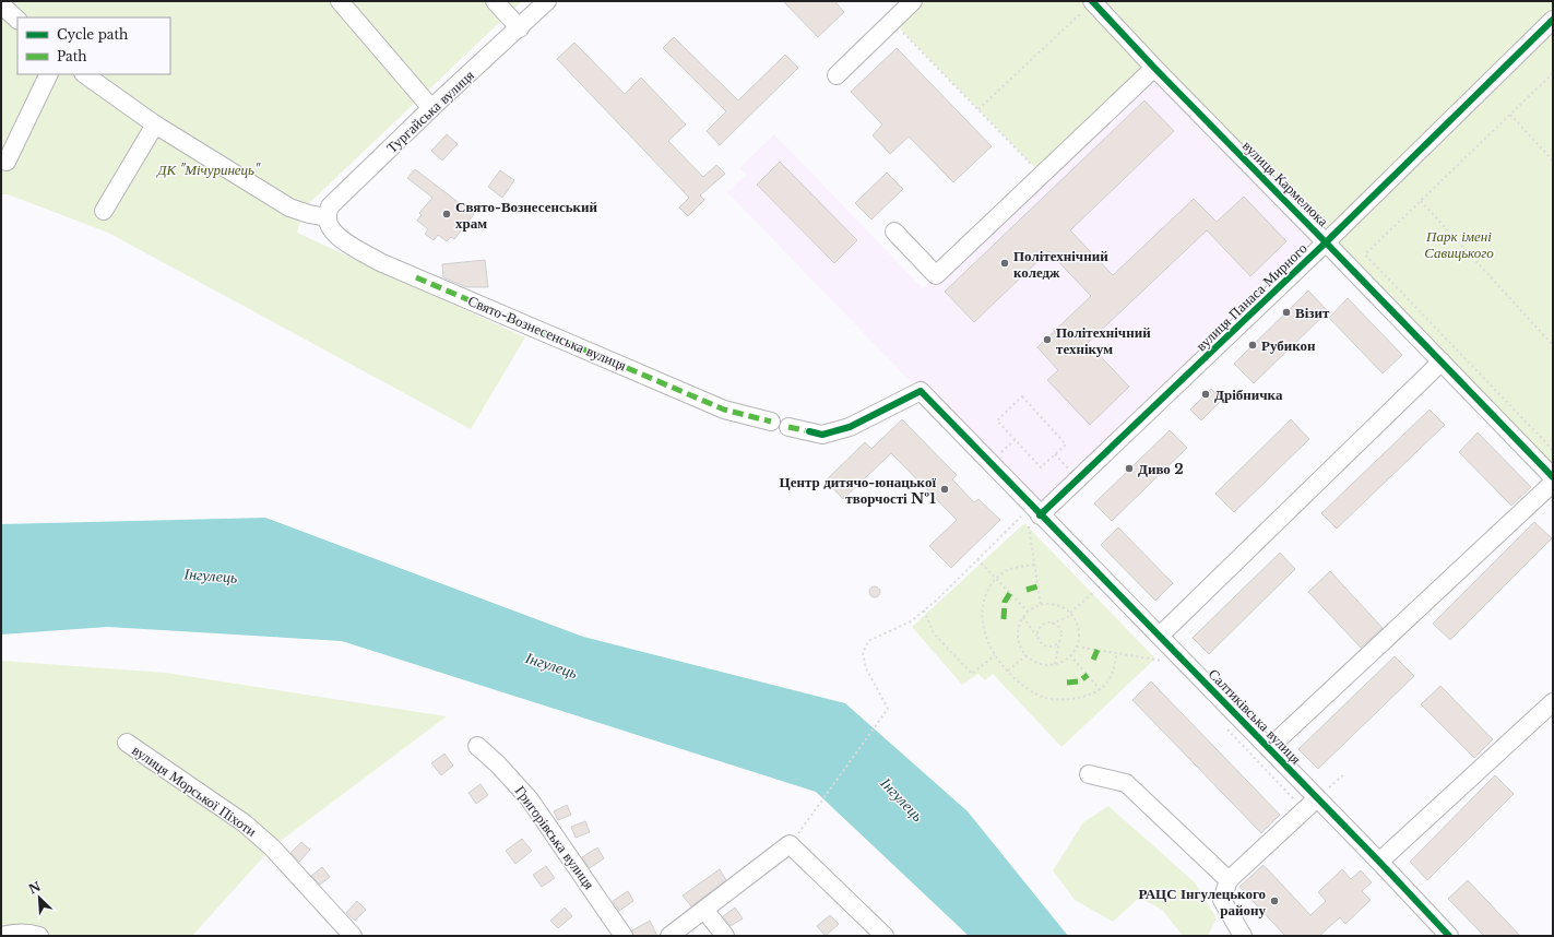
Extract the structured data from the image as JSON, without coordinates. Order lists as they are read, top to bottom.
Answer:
{
  "streets": {
    "street": [
      "Тургайська вулиця",
      "вулиця Кармелюка",
      "вулиця Панаса Мирного",
      "Свято-Вознесенська вулиця",
      "Салтиківська вулиця",
      "вулиця Морської Піхоти",
      "Григорівська вулиця"
    ]
  },
  "crossings": [
    ["Тургайська вулиця", "Свято-Вознесенська вулиця"],
    ["вулиця Кармелюка", "вулиця Панаса Мирного"],
    ["вулиця Панаса Мирного", "Салтиківська вулиця"]
  ],
  "water": ["Інгулець"],
  "parks": ["ДК \"Мічуринець\"", "Парк імені Савицького"],
  "places": [
    "Свято-Вознесенський храм",
    "Політехнічний коледж",
    "Візит",
    "Політехнічний технікум",
    "Рубикон",
    "Дрібничка",
    "Диво 2",
    "Центр дитячо-юнацької творчості №1",
    "РАЦС Інгулецького району"
  ],
  "legend": ["Cycle path", "Path"],
  "north": "top left"
}
